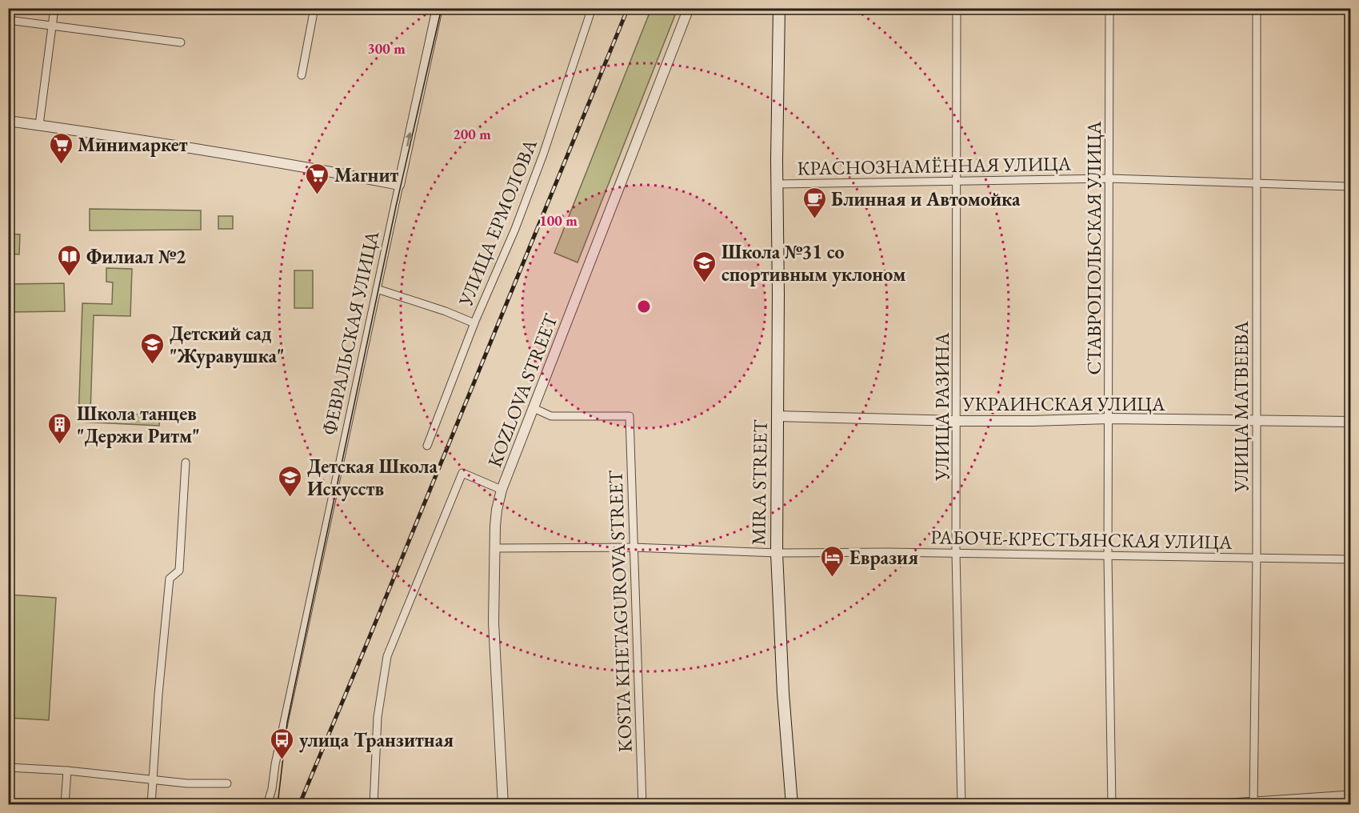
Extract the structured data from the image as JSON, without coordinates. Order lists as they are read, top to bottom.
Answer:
{
  "streets": {
    "main road": ["MIRA STREET"],
    "street": [
      "КРАСНОЗНАМЁННАЯ УЛИЦА",
      "УЛИЦА ЕРМОЛОВА",
      "СТАВРОПОЛЬСКАЯ УЛИЦА",
      "ФЕВРАЛЬСКАЯ УЛИЦА",
      "KOZLOVA STREET",
      "УКРАИНСКАЯ УЛИЦА",
      "УЛИЦА РАЗИНА",
      "УЛИЦА МАТВЕЕВА",
      "РАБОЧЕ-КРЕСТЬЯНСКАЯ УЛИЦА",
      "KOSTA KHETAGUROVA STREET"
    ]
  },
  "crossings": [
    ["КРАСНОЗНАМЁННАЯ УЛИЦА", "СТАВРОПОЛЬСКАЯ УЛИЦА"],
    ["КРАСНОЗНАМЁННАЯ УЛИЦА", "УЛИЦА РАЗИНА"],
    ["КРАСНОЗНАМЁННАЯ УЛИЦА", "УЛИЦА МАТВЕЕВА"],
    ["КРАСНОЗНАМЁННАЯ УЛИЦА", "MIRA STREET"],
    ["СТАВРОПОЛЬСКАЯ УЛИЦА", "УКРАИНСКАЯ УЛИЦА"],
    ["СТАВРОПОЛЬСКАЯ УЛИЦА", "РАБОЧЕ-КРЕСТЬЯНСКАЯ УЛИЦА"],
    ["KOZLOVA STREET", "РАБОЧЕ-КРЕСТЬЯНСКАЯ УЛИЦА"],
    ["KOZLOVA STREET", "KOSTA KHETAGUROVA STREET"],
    ["УКРАИНСКАЯ УЛИЦА", "УЛИЦА РАЗИНА"],
    ["УКРАИНСКАЯ УЛИЦА", "УЛИЦА МАТВЕЕВА"],
    ["УКРАИНСКАЯ УЛИЦА", "MIRA STREET"],
    ["УЛИЦА РАЗИНА", "РАБОЧЕ-КРЕСТЬЯНСКАЯ УЛИЦА"],
    ["УЛИЦА МАТВЕЕВА", "РАБОЧЕ-КРЕСТЬЯНСКАЯ УЛИЦА"],
    ["MIRA STREET", "РАБОЧЕ-КРЕСТЬЯНСКАЯ УЛИЦА"],
    ["РАБОЧЕ-КРЕСТЬЯНСКАЯ УЛИЦА", "KOSTA KHETAGUROVA STREET"]
  ],
  "places": {
    "supermarket": ["Минимаркет", "Магнит"],
    "cafe": ["Блинная и Автомойка"],
    "library": ["Филиал №2"],
    "school or university": ["Школа №31 со спортивным уклоном", "Детский сад \"Журавушка\"", "Детская Школа Искусств"],
    "building": ["Школа танцев \"Держи Ритм\""],
    "hotel": ["Евразия"],
    "bus stop": ["улица Транзитная"]
  },
  "rings": ["300 m", "200 m", "100 m"]
}
